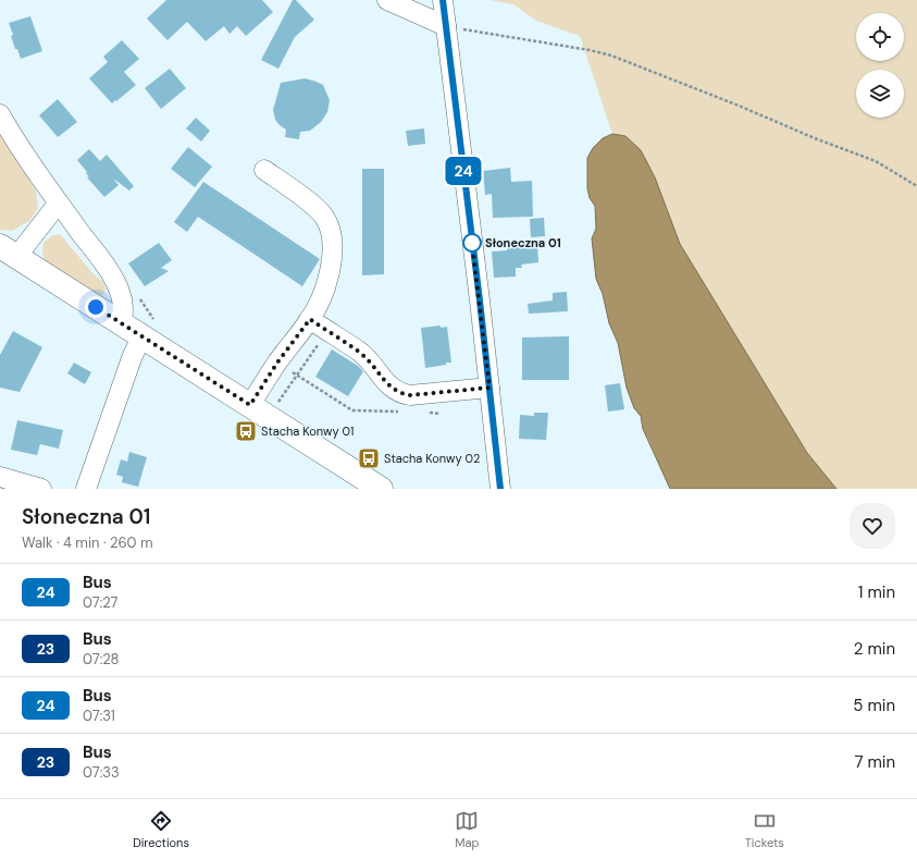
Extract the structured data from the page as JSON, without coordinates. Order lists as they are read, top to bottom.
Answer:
{
  "places": {
    "other": ["Słoneczna 01"],
    "bus stop": ["Stacha Konwy 01", "Stacha Konwy 02"]
  },
  "lines": ["bus line 24"],
  "page": {
    "on_map": "24",
    "heading": ["Słoneczna 01", "Walk · 4 min · 260 m"],
    "list": [
      {
        "mark": "24",
        "name": "Bus",
        "note": "07:27",
        "value": "1 min"
      },
      {
        "mark": "23",
        "name": "Bus",
        "note": "07:28",
        "value": "2 min"
      },
      {
        "mark": "24",
        "name": "Bus",
        "note": "07:31",
        "value": "5 min"
      },
      {
        "mark": "23",
        "name": "Bus",
        "note": "07:33",
        "value": "7 min"
      }
    ],
    "tabs": ["Directions", "Map", "Tickets"]
  }
}
